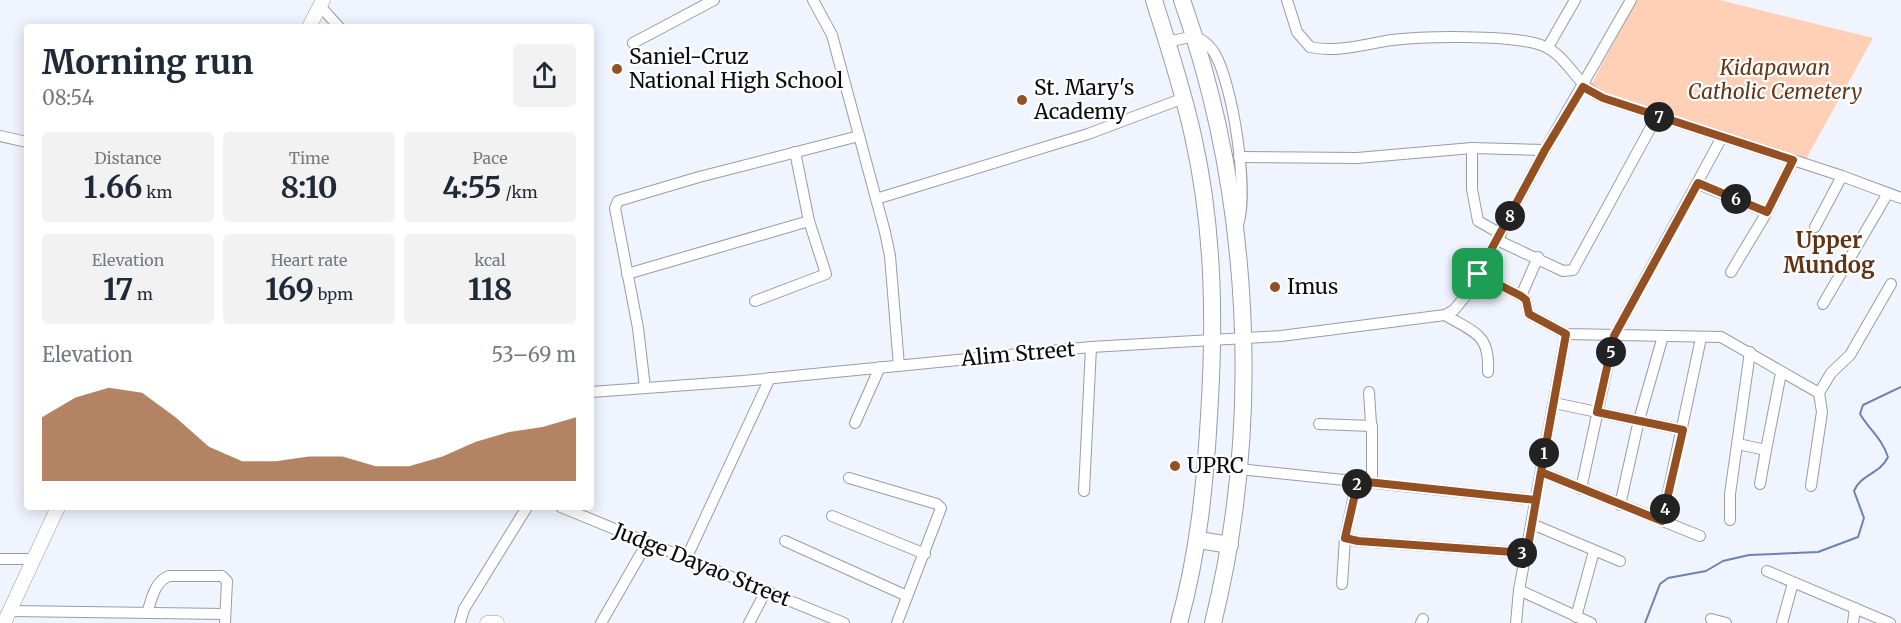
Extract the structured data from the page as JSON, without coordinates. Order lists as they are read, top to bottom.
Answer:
{
  "streets": {
    "street": ["Alim Street", "Judge Dayao Street"]
  },
  "districts": ["Upper Mundog"],
  "parks": ["Kidapawan Catholic Cemetery"],
  "places": [
    "Saniel-Cruz National High School",
    "St. Mary's Academy",
    "Imus",
    "UPRC"
  ],
  "page": {
    "heading": ["Morning run", "08:54"],
    "pins": [
      "7",
      "6",
      "8",
      "5",
      "1",
      "2",
      "4",
      "3"
    ],
    "stats": [
      ["Distance", "1.66 km"],
      ["Time", "8:10"],
      ["Pace", "4:55 /km"],
      ["Elevation", "17 m"],
      ["Heart rate", "169 bpm"],
      ["kcal", "118"]
    ],
    "chart": ["Elevation", "53–69 m"]
  }
}
